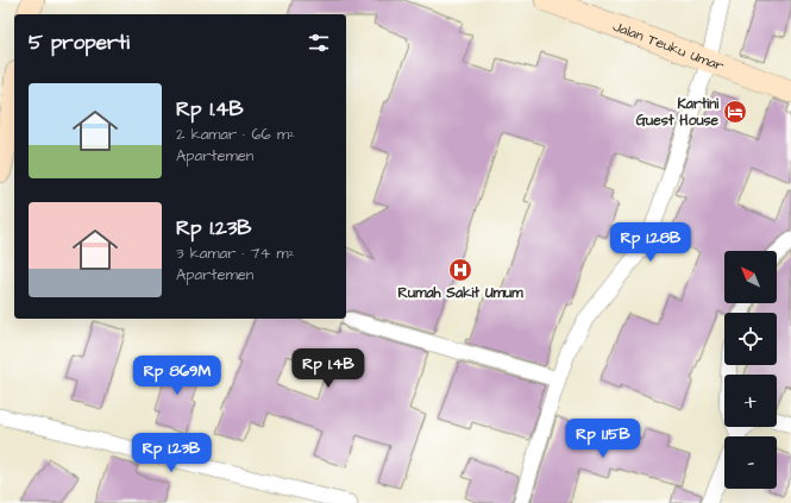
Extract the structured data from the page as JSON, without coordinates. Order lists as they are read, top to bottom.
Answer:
{
  "streets": {
    "main road": ["Jalan Teuku Umar"]
  },
  "places": {
    "hotel": ["Kartini Guest House"],
    "hospital": ["Rumah Sakit Umum"]
  },
  "north": "top left",
  "page": {
    "heading": "5 properti",
    "list": [
      {
        "name": "Rp 1.4B",
        "note": "2 kamar · 66 m² · Apartemen"
      },
      {
        "name": "Rp 1.23B",
        "note": "3 kamar · 74 m² · Apartemen"
      }
    ],
    "price": [
      "Rp 1.28B",
      "Rp 1.4B",
      "Rp 869M",
      "Rp 1.15B",
      "Rp 1.23B"
    ],
    "map_buttons": ["+", "−"]
  }
}
